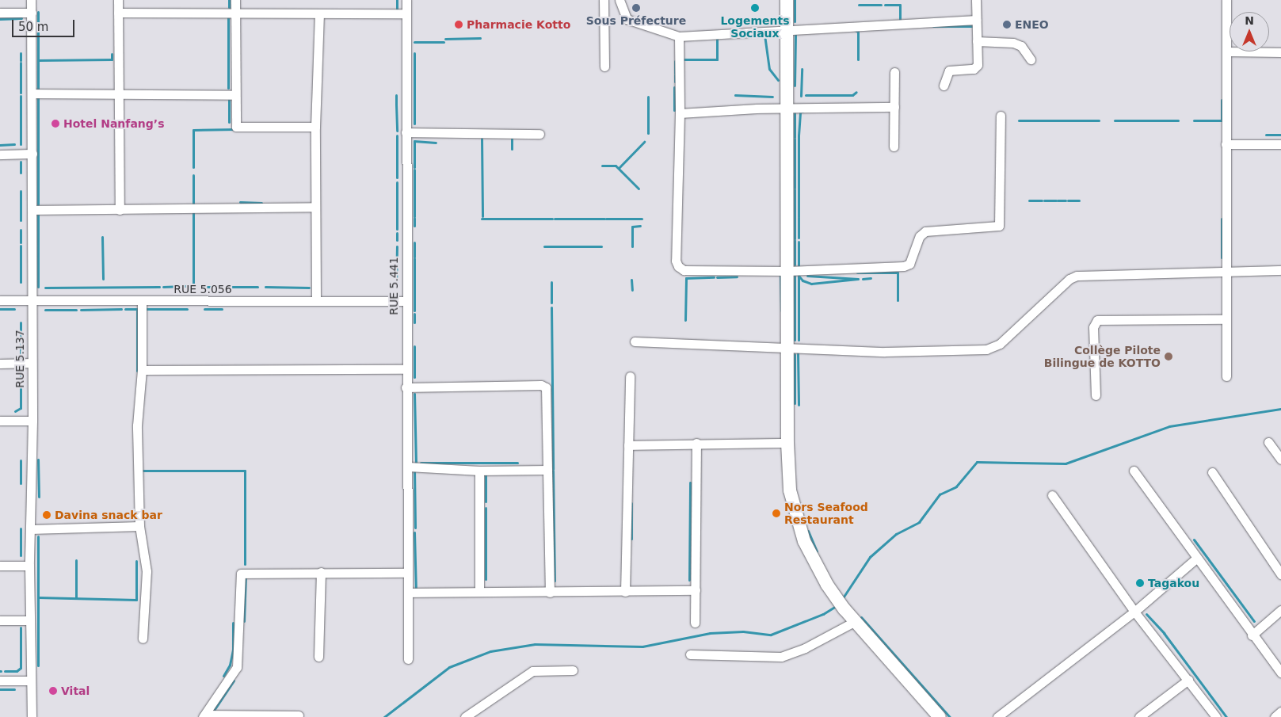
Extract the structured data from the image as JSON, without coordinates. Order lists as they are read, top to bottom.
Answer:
{
  "streets": {
    "street": ["RUE 5.441", "RUE 5.056", "RUE 5.137"]
  },
  "crossings": [
    ["RUE 5.441", "RUE 5.056"],
    ["RUE 5.056", "RUE 5.137"]
  ],
  "places": [
    "Sous Préfecture",
    "Logements Sociaux",
    "Pharmacie Kotto",
    "ENEO",
    "Hotel Nanfang’s",
    "Collège Pilote Bilingue de KOTTO",
    "Nors Seafood Restaurant",
    "Davina snack bar",
    "Tagakou",
    "Vital"
  ],
  "scale_bar": "50 m",
  "north": "top"
}
